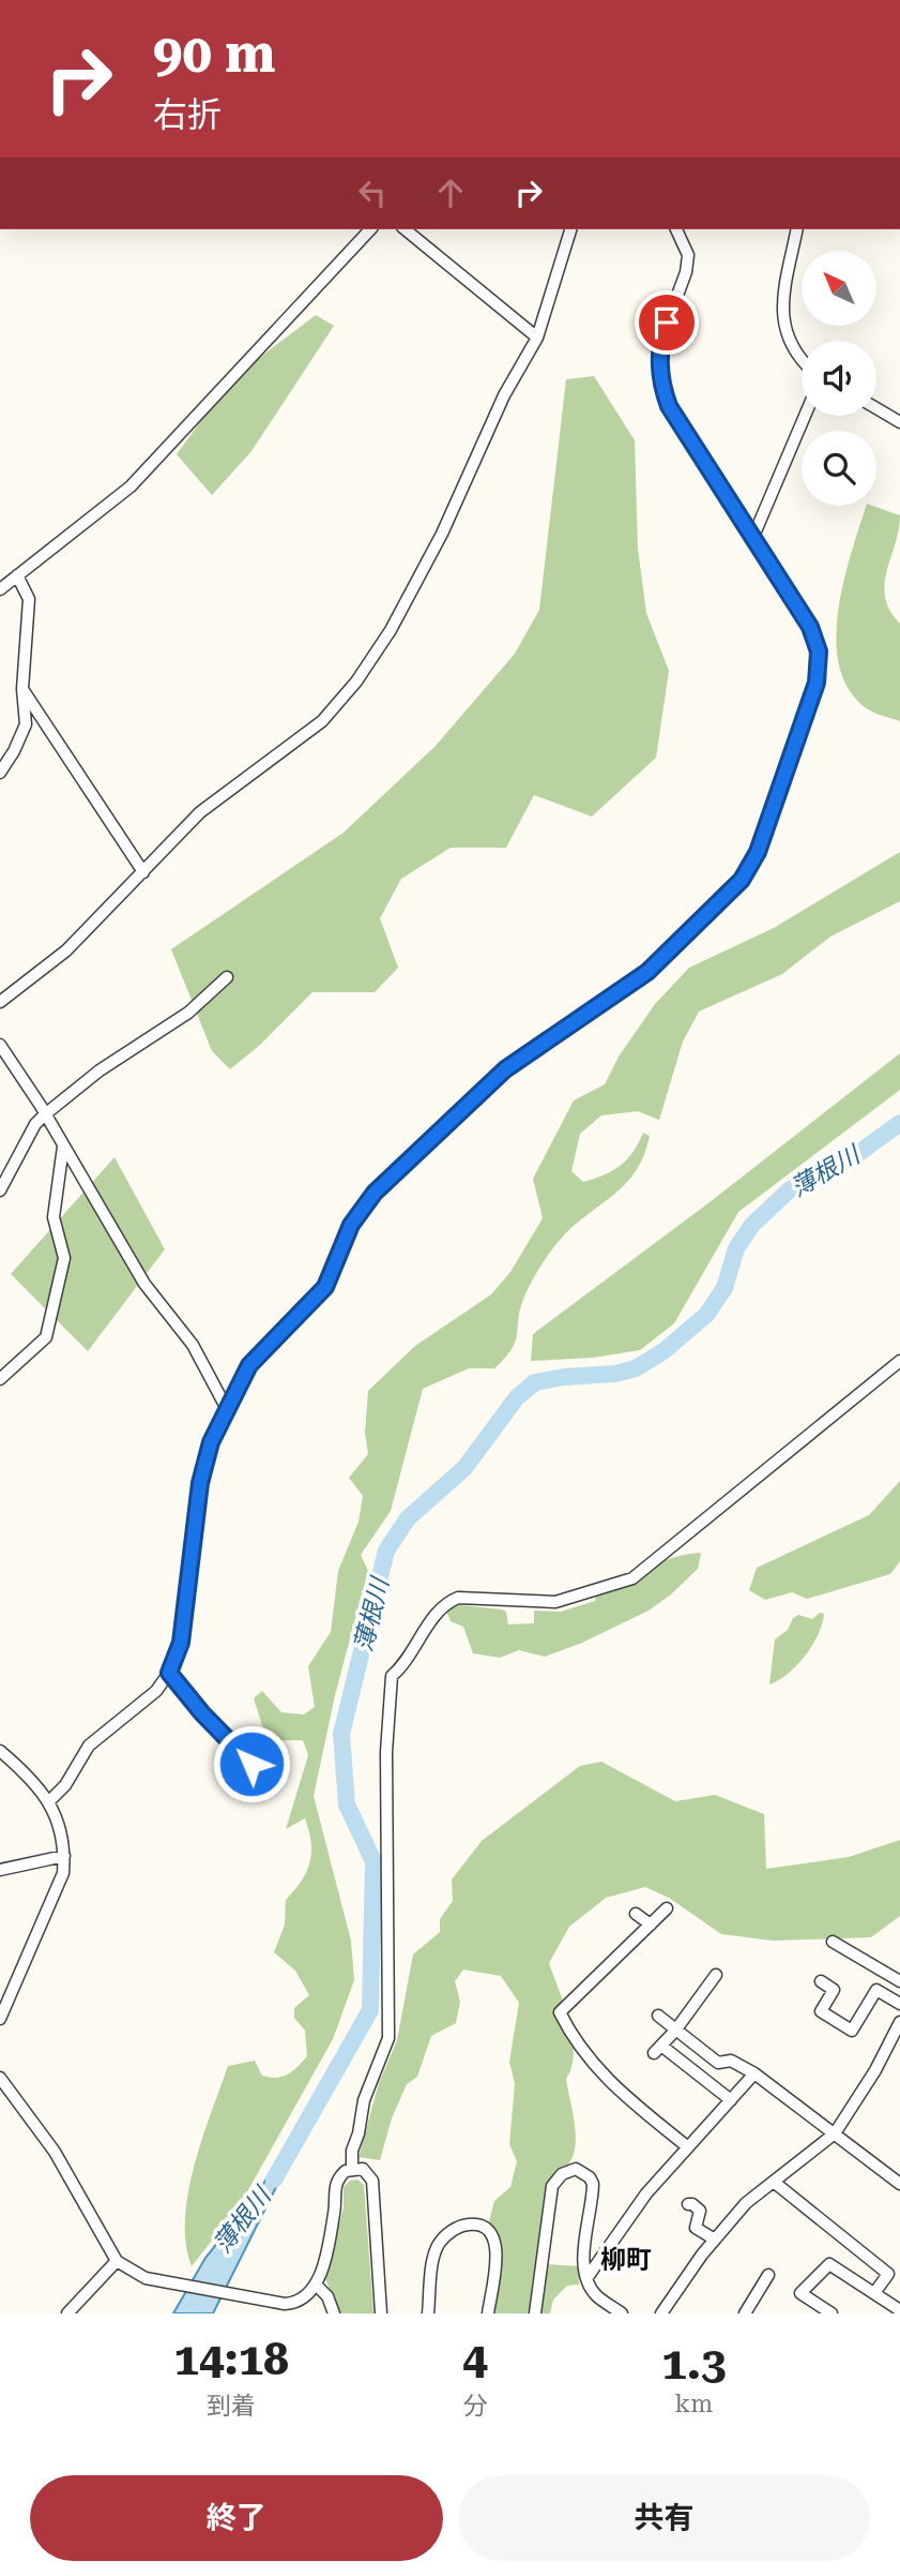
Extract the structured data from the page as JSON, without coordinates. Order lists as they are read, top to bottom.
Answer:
{
  "districts": ["柳町"],
  "water": ["薄根川"],
  "north": "top left",
  "page": {
    "turn": ["90 m", "右折"],
    "eta": [
      "14:18",
      "到着",
      "4",
      "分",
      "1.3",
      "km"
    ],
    "buttons": ["終了", "共有"]
  }
}
